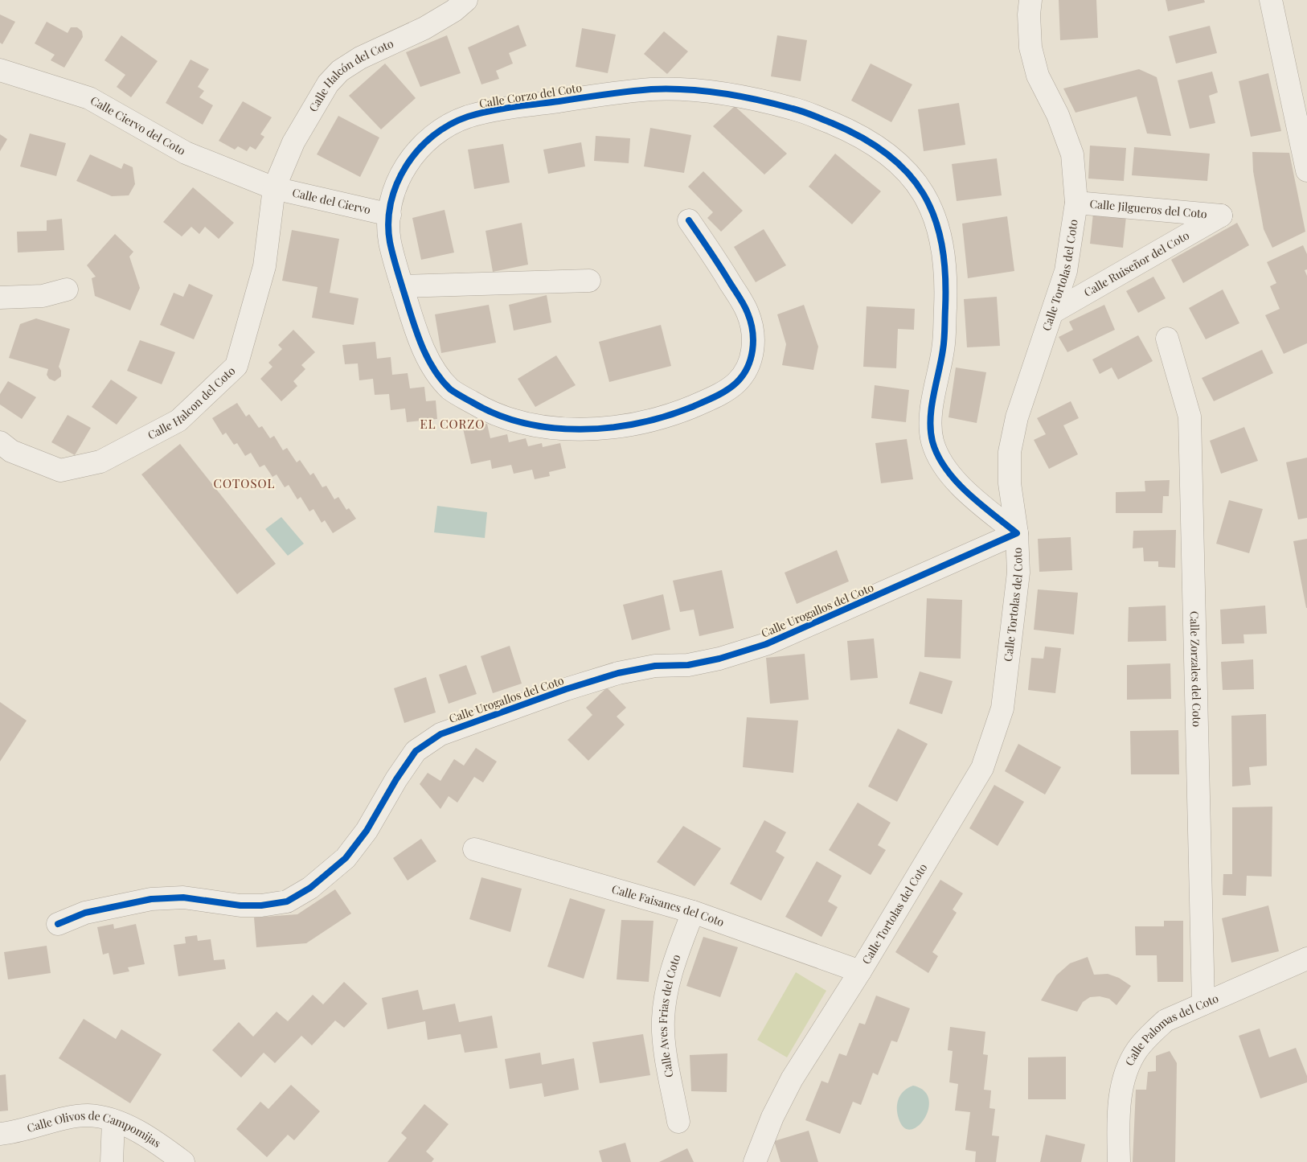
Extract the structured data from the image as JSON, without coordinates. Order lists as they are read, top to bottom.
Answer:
{
  "streets": {
    "street": [
      "Calle Halcón del Coto",
      "Calle Corzo del Coto",
      "Calle Ciervo del Coto",
      "Calle del Ciervo",
      "Calle Jilgueros del Coto",
      "Calle Ruiseñor del Coto",
      "Calle Tortolas del Coto",
      "Calle Halcon del Coto",
      "Calle Urogallos del Coto",
      "Calle Zorzales del Coto",
      "Calle Faisanes del Coto",
      "Calle Aves Frias del Coto",
      "Calle Palomas del Coto",
      "Calle Olivos de Campomijas"
    ]
  },
  "crossings": [
    ["Calle Halcón del Coto", "Calle Ciervo del Coto"],
    ["Calle Halcón del Coto", "Calle del Ciervo"],
    ["Calle Halcón del Coto", "Calle Halcon del Coto"],
    ["Calle Corzo del Coto", "Calle del Ciervo"],
    ["Calle Corzo del Coto", "Calle Tortolas del Coto"],
    ["Calle Corzo del Coto", "Calle Urogallos del Coto"],
    ["Calle Ciervo del Coto", "Calle del Ciervo"],
    ["Calle Ciervo del Coto", "Calle Halcon del Coto"],
    ["Calle del Ciervo", "Calle Halcon del Coto"],
    ["Calle Jilgueros del Coto", "Calle Ruiseñor del Coto"],
    ["Calle Jilgueros del Coto", "Calle Tortolas del Coto"],
    ["Calle Ruiseñor del Coto", "Calle Tortolas del Coto"],
    ["Calle Tortolas del Coto", "Calle Urogallos del Coto"],
    ["Calle Tortolas del Coto", "Calle Faisanes del Coto"],
    ["Calle Zorzales del Coto", "Calle Palomas del Coto"],
    ["Calle Faisanes del Coto", "Calle Aves Frias del Coto"]
  ],
  "districts": ["EL CORZO", "COTOSOL"]
}
